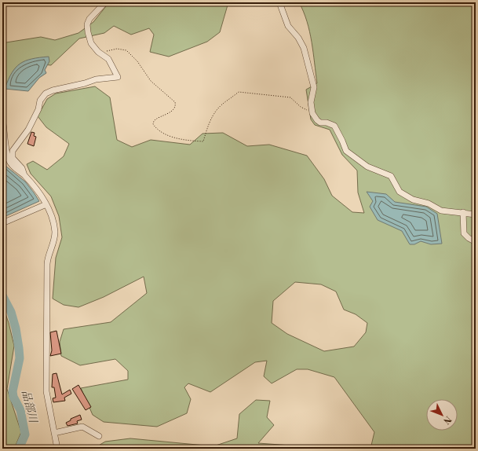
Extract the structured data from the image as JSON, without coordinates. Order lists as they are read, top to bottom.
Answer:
{
  "water": ["品部川"],
  "north": "bottom right"
}
